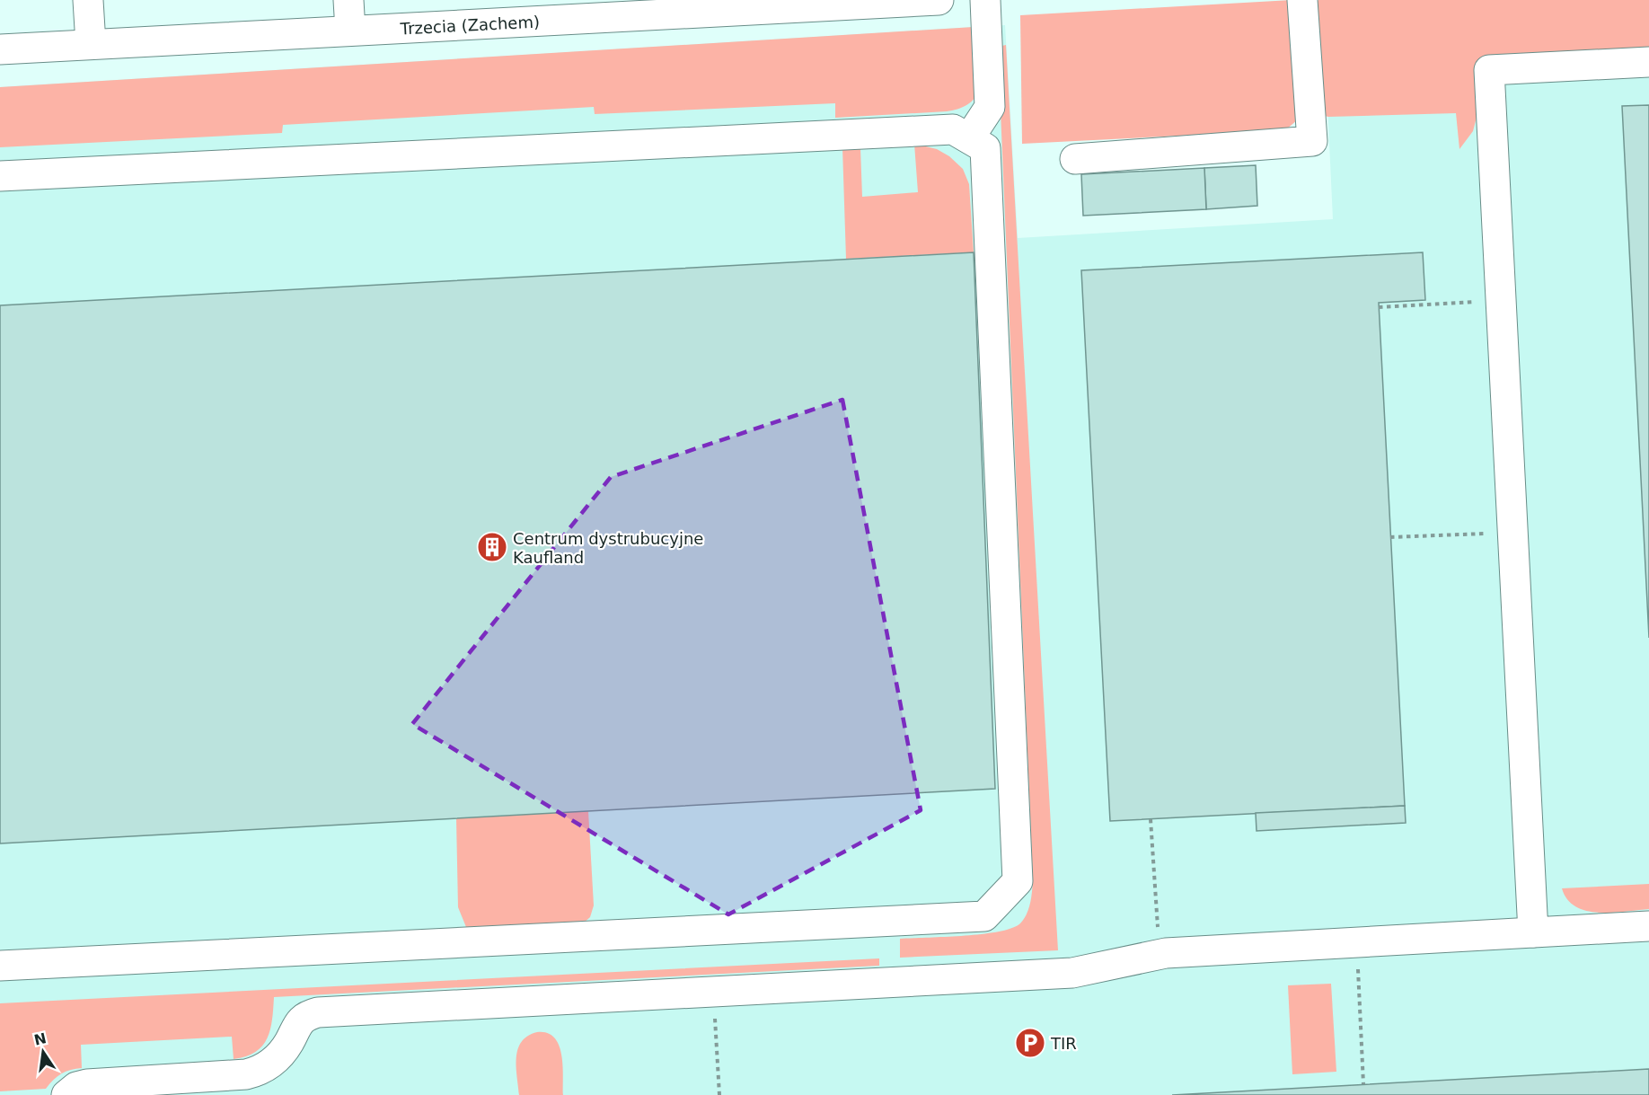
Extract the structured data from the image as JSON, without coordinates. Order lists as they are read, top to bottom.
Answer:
{
  "streets": {
    "lane": ["Trzecia (Zachem)"]
  },
  "places": {
    "building": ["Centrum dystrubucyjne Kaufland"],
    "parking": ["TIR"]
  },
  "north": "top"
}
